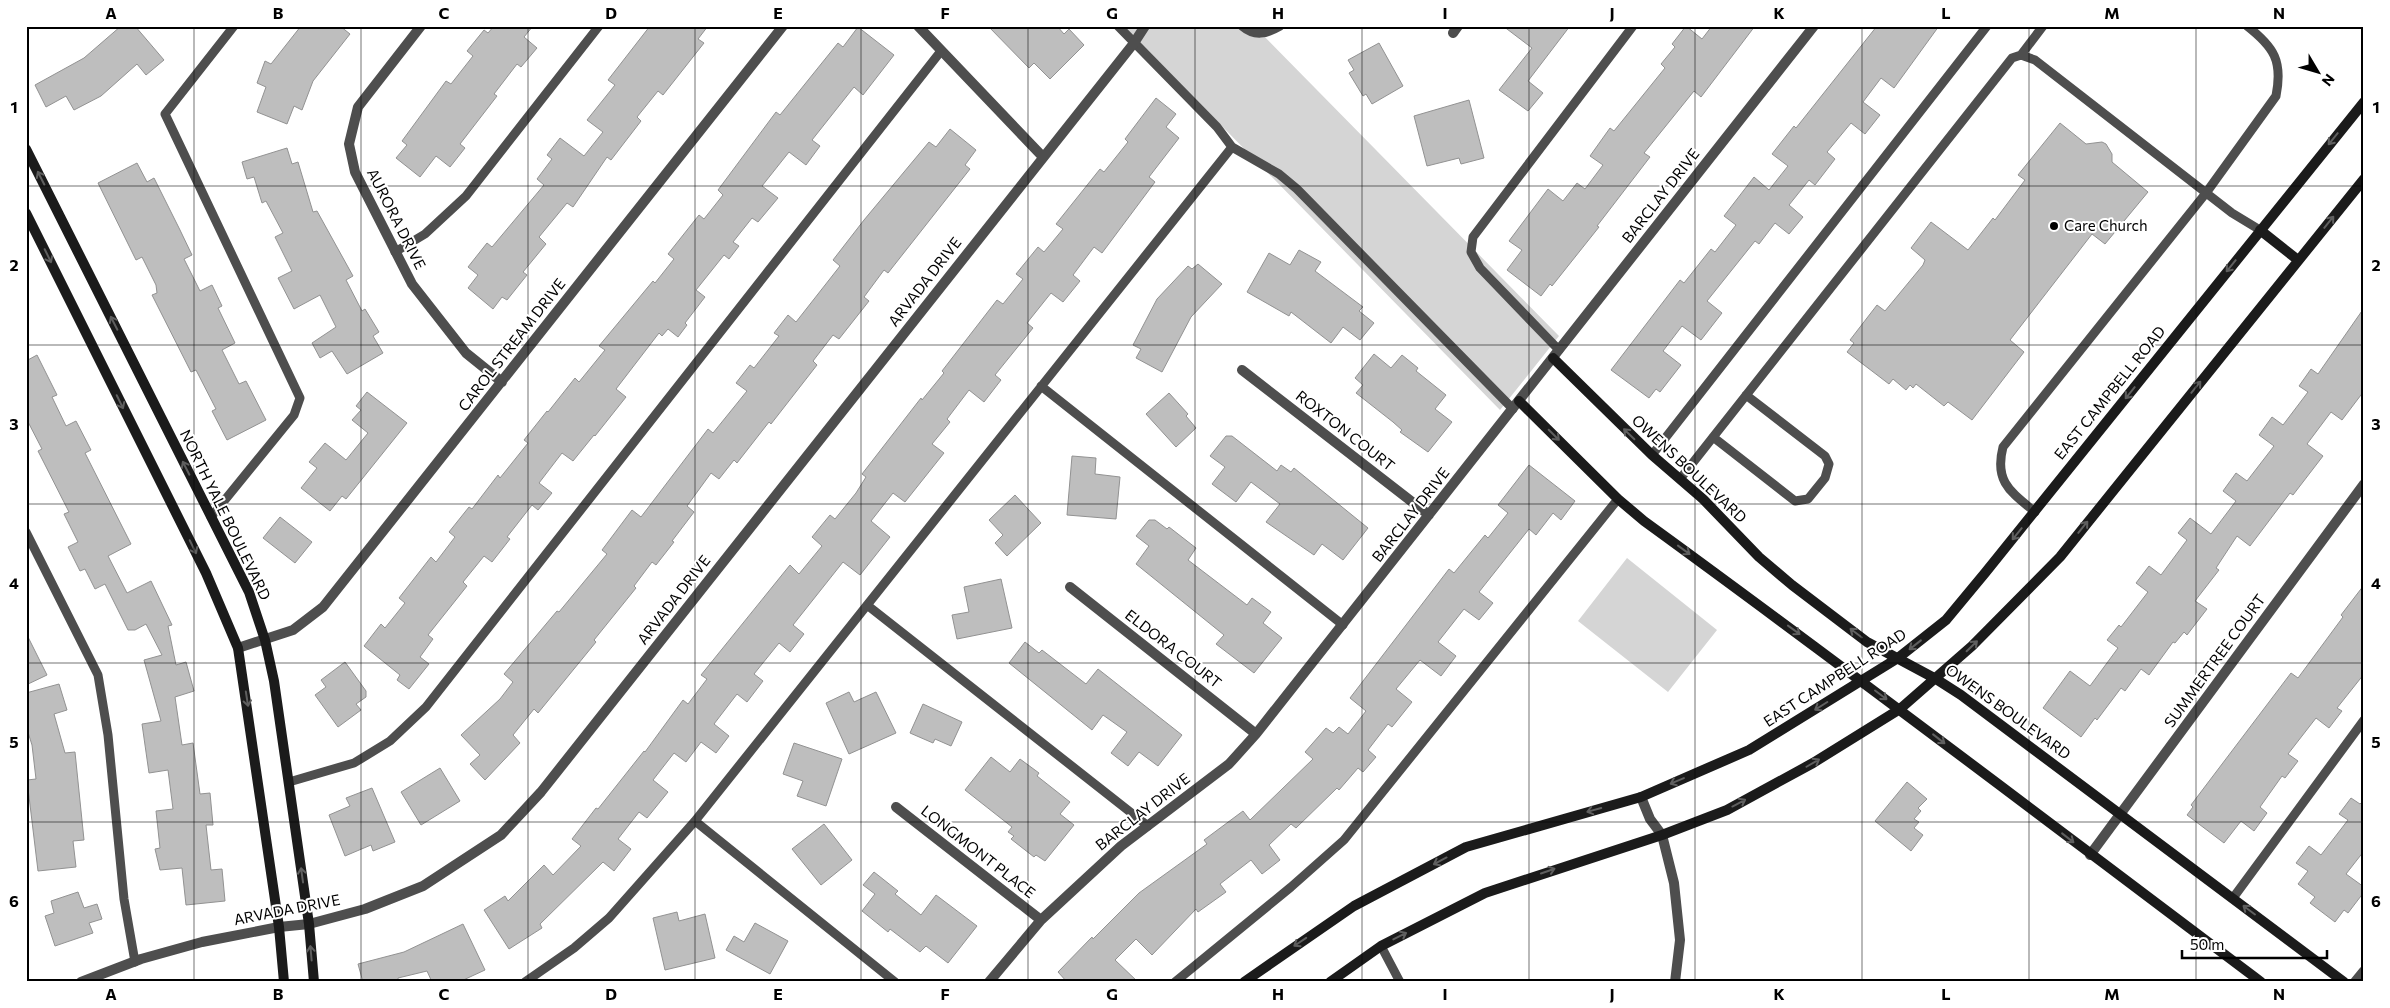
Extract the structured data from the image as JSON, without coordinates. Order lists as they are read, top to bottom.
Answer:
{
  "streets": {
    "street": [
      "BARCLAY DRIVE",
      "AURORA DRIVE",
      "ARVADA DRIVE",
      "CAROL STREAM DRIVE",
      "EAST CAMPBELL ROAD",
      "ROXTON COURT",
      "OWENS BOULEVARD",
      "NORTH YALE BOULEVARD",
      "ELDORA COURT",
      "SUMMERTREE COURT",
      "LONGMONT PLACE"
    ]
  },
  "crossings": [
    ["BARCLAY DRIVE", "ROXTON COURT"],
    ["BARCLAY DRIVE", "OWENS BOULEVARD"],
    ["BARCLAY DRIVE", "ELDORA COURT"],
    ["BARCLAY DRIVE", "LONGMONT PLACE"],
    ["AURORA DRIVE", "CAROL STREAM DRIVE"],
    ["ARVADA DRIVE", "NORTH YALE BOULEVARD"],
    ["CAROL STREAM DRIVE", "NORTH YALE BOULEVARD"],
    ["EAST CAMPBELL ROAD", "OWENS BOULEVARD"],
    ["OWENS BOULEVARD", "SUMMERTREE COURT"]
  ],
  "places": ["Care Church"],
  "scale_bar": "50 m",
  "north": "bottom right",
  "grid": {
    "columns": [
      "A",
      "B",
      "C",
      "D",
      "E",
      "F",
      "G",
      "H",
      "I",
      "J",
      "K",
      "L",
      "M",
      "N"
    ],
    "rows": [
      "1",
      "2",
      "3",
      "4",
      "5",
      "6"
    ]
  }
}
